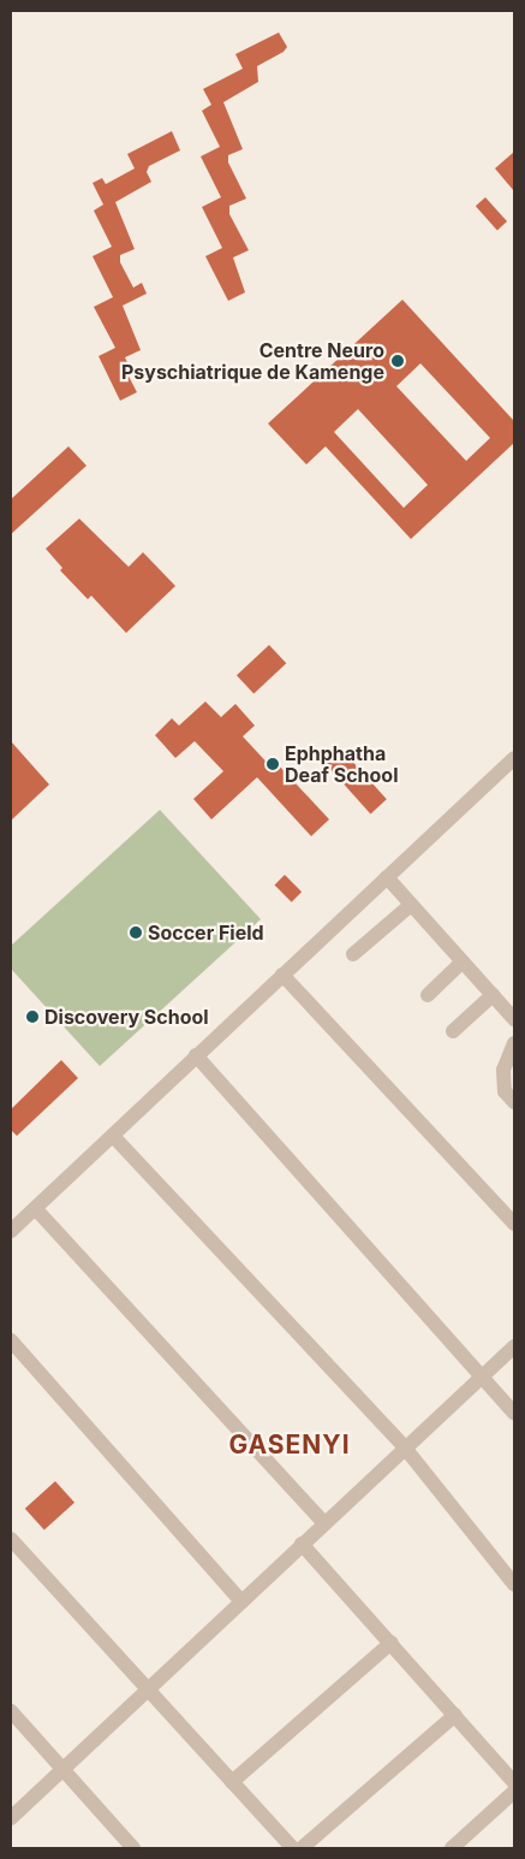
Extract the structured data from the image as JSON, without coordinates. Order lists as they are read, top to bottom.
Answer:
{
  "districts": ["GASENYI"],
  "places": [
    "Centre Neuro Psyschiatrique de Kamenge",
    "Ephphatha Deaf School",
    "Soccer Field",
    "Discovery School"
  ]
}
